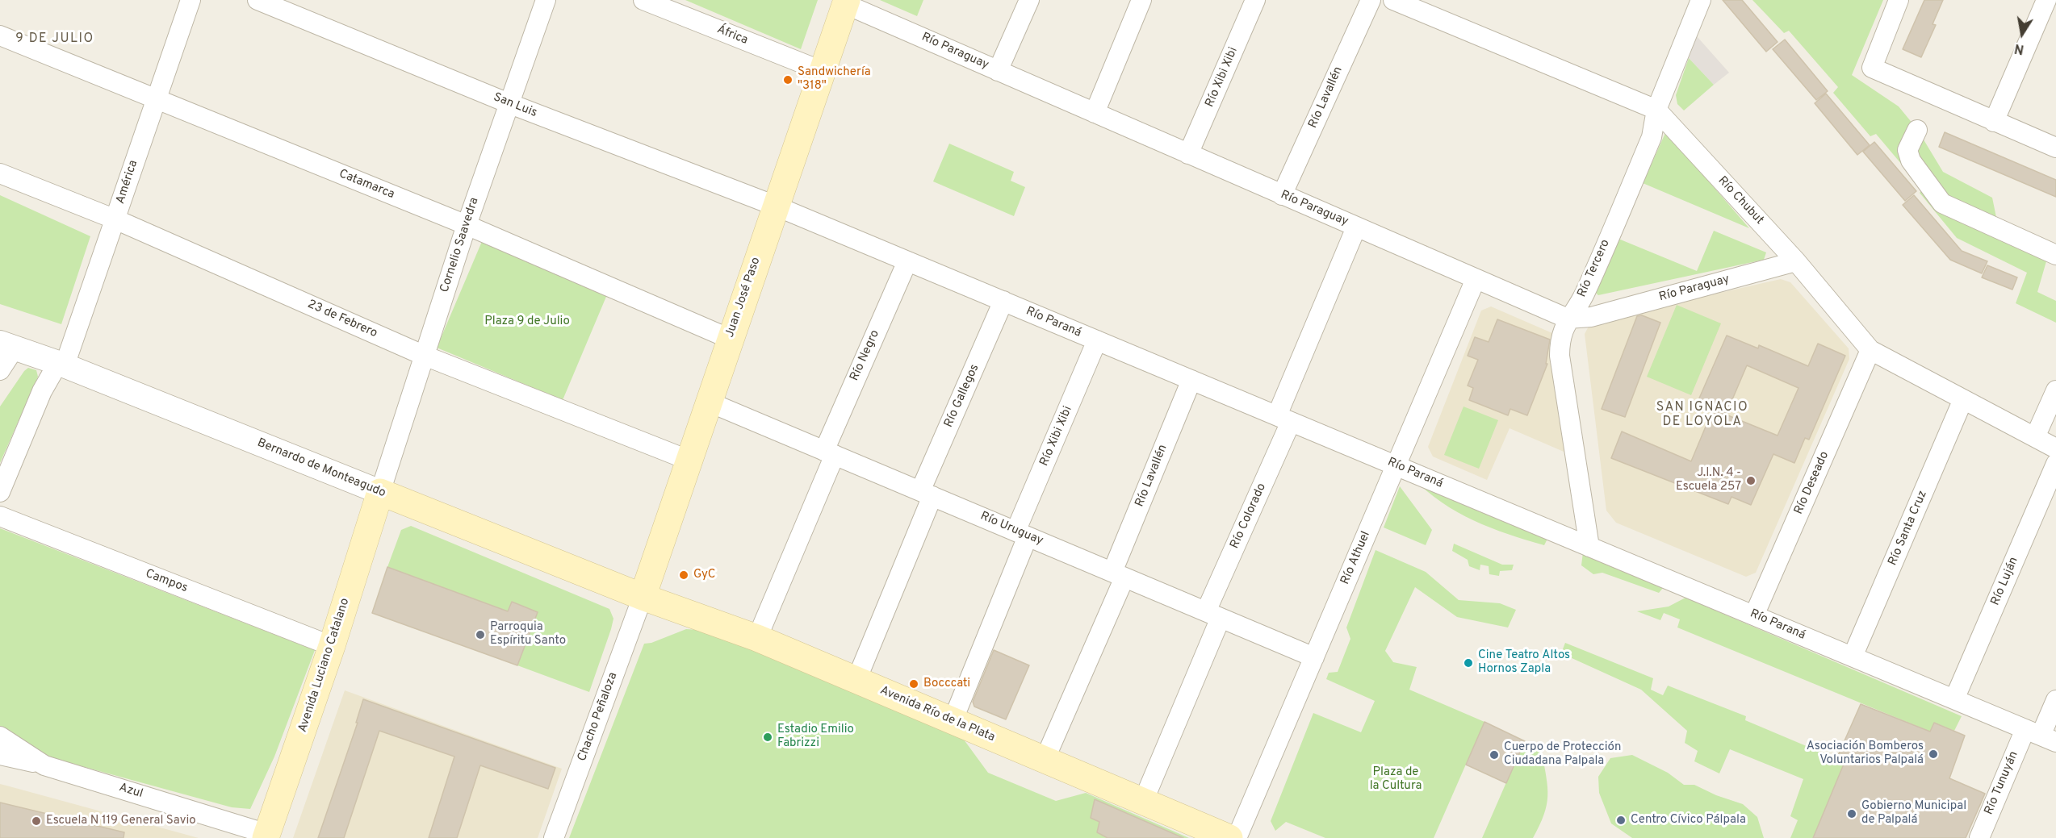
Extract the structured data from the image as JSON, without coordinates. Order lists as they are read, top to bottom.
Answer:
{
  "streets": {
    "main road": [
      "Juan José Paso",
      "Bernardo de Monteagudo",
      "Avenida Luciano Catalano",
      "Avenida Río de la Plata"
    ],
    "street": [
      "África",
      "Río Paraguay",
      "Río Xibi Xibi",
      "Río Lavallén",
      "San Luis",
      "América",
      "Catamarca",
      "Río Chubut",
      "Cornelio Saavedra",
      "Río Tercero",
      "23 de Febrero",
      "Río Paraná",
      "Río Negro",
      "Río Gallegos",
      "Río Deseado",
      "Río Colorado",
      "Río Santa Cruz",
      "Río Uruguay",
      "Río Athuel",
      "Campos",
      "Río Luján",
      "Chacho Peñaloza",
      "Río Tunuyán",
      "Azul"
    ]
  },
  "crossings": [
    ["África", "Juan José Paso"],
    ["Río Paraguay", "Río Xibi Xibi"],
    ["Río Paraguay", "Río Lavallén"],
    ["Río Paraguay", "Río Chubut"],
    ["Río Paraguay", "Río Tercero"],
    ["Río Paraguay", "Juan José Paso"],
    ["Río Paraguay", "Río Colorado"],
    ["Río Paraguay", "Río Athuel"],
    ["Río Xibi Xibi", "Río Paraná"],
    ["Río Xibi Xibi", "Río Uruguay"],
    ["Río Xibi Xibi", "Avenida Río de la Plata"],
    ["Río Lavallén", "Río Paraná"],
    ["Río Lavallén", "Río Uruguay"],
    ["Río Lavallén", "Avenida Río de la Plata"],
    ["San Luis", "Cornelio Saavedra"],
    ["San Luis", "Juan José Paso"],
    ["San Luis", "Río Paraná"],
    ["América", "Catamarca"],
    ["América", "23 de Febrero"],
    ["América", "Bernardo de Monteagudo"],
    ["Catamarca", "Cornelio Saavedra"],
    ["Catamarca", "Juan José Paso"],
    ["Río Chubut", "Río Tercero"],
    ["Río Chubut", "Río Deseado"],
    ["Río Chubut", "Río Santa Cruz"],
    ["Cornelio Saavedra", "23 de Febrero"],
    ["Cornelio Saavedra", "Bernardo de Monteagudo"],
    ["Cornelio Saavedra", "Avenida Luciano Catalano"],
    ["Río Tercero", "Río Paraná"],
    ["Juan José Paso", "23 de Febrero"],
    ["Juan José Paso", "Río Paraná"],
    ["Juan José Paso", "Bernardo de Monteagudo"],
    ["Juan José Paso", "Río Uruguay"],
    ["Juan José Paso", "Avenida Río de la Plata"],
    ["Juan José Paso", "Chacho Peñaloza"],
    ["Río Paraná", "Río Negro"],
    ["Río Paraná", "Río Gallegos"],
    ["Río Paraná", "Río Deseado"],
    ["Río Paraná", "Río Colorado"],
    ["Río Paraná", "Río Santa Cruz"],
    ["Río Paraná", "Río Athuel"],
    ["Río Paraná", "Río Luján"],
    ["Río Paraná", "Río Tunuyán"],
    ["Río Negro", "Río Uruguay"],
    ["Río Negro", "Avenida Río de la Plata"],
    ["Río Gallegos", "Río Uruguay"],
    ["Río Gallegos", "Avenida Río de la Plata"],
    ["Bernardo de Monteagudo", "Avenida Luciano Catalano"],
    ["Bernardo de Monteagudo", "Avenida Río de la Plata"],
    ["Bernardo de Monteagudo", "Chacho Peñaloza"],
    ["Río Colorado", "Río Uruguay"],
    ["Río Colorado", "Avenida Río de la Plata"],
    ["Río Uruguay", "Río Athuel"],
    ["Campos", "Avenida Luciano Catalano"],
    ["Avenida Luciano Catalano", "Azul"],
    ["Avenida Río de la Plata", "Chacho Peñaloza"]
  ],
  "districts": ["9 DE JULIO", "SAN IGNACIO DE LOYOLA"],
  "parks": ["Plaza 9 de Julio", "Plaza de la Cultura"],
  "places": [
    "Sandwichería \"318\"",
    "J.I.N. 4 - Escuela 257",
    "GyC",
    "Parroquia Espíritu Santo",
    "Cine Teatro Altos Hornos Zapla",
    "Bocccati",
    "Estadio Emilio Fabrizzi",
    "Asociación Bomberos Voluntarios Palpalá",
    "Cuerpo de Protección Ciudadana Palpala",
    "Gobierno Municipal de Palpalá",
    "Centro Cívico Pálpala",
    "Escuela N 119 General Savio"
  ],
  "north": "bottom"
}
